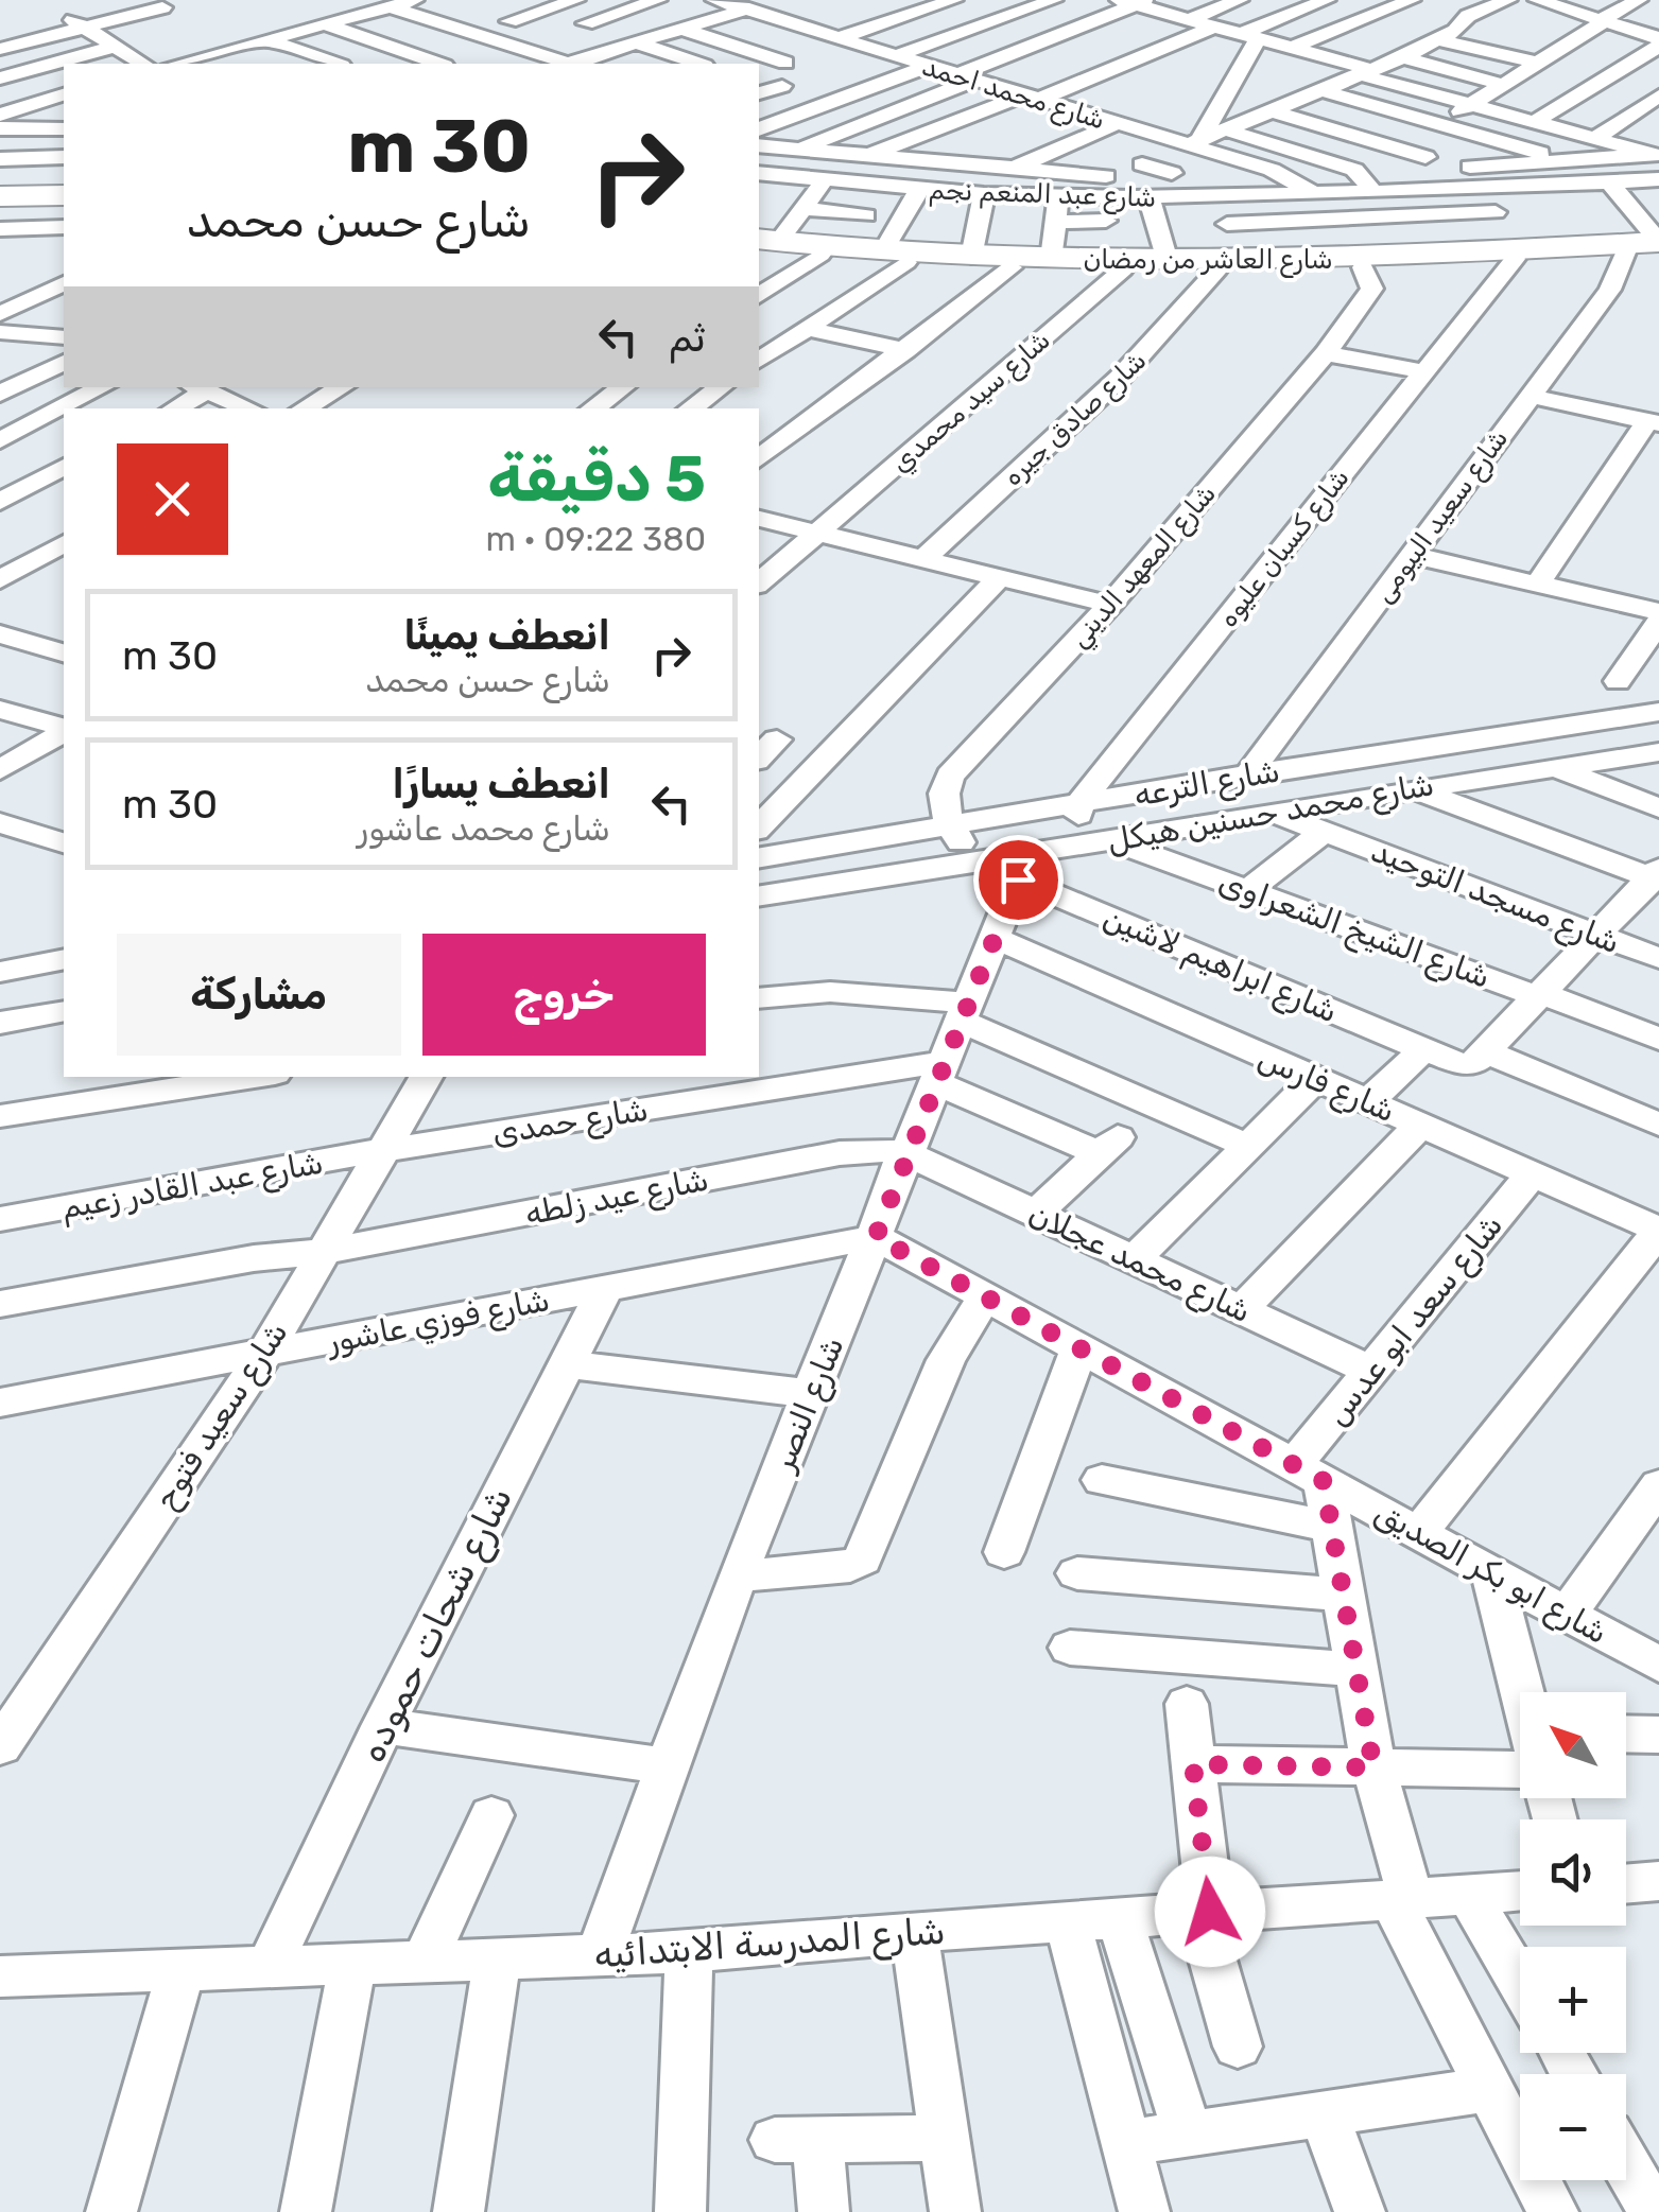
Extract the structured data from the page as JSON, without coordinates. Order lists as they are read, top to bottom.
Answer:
{
  "streets": {
    "main road": ["شارع العاشر من رمضان"],
    "street": [
      "شارع محمد احمد",
      "شارع عبد المنعم نجم",
      "شارع سيد محمدي",
      "شارع صادق جيره",
      "شارع سعيد البيومى",
      "شارع كسبان عليوه",
      "شارع المعهد الديني",
      "شارع الترعه",
      "شارع محمد حسنين هيكل",
      "شارع مسجد التوحيد",
      "شارع الشيخ الشعراوى",
      "شارع ابراهيم لاشين",
      "شارع فارس",
      "شارع حمدى",
      "شارع عبد القادر زعيم",
      "شارع عيد زلطه",
      "شارع محمد عجلان",
      "شارع سعد ابو عدس",
      "شارع فوزي عاشور",
      "شارع النصر",
      "شارع سعيد فتوح",
      "شارع ابو بكر الصديق",
      "شارع شحات حموده",
      "شارع المدرسة الابتدائيه"
    ]
  },
  "crossings": [
    ["شارع محمد احمد", "شارع عبد المنعم نجم"],
    ["شارع العاشر من رمضان", "شارع سيد محمدي"],
    ["شارع العاشر من رمضان", "شارع صادق جيره"],
    ["شارع العاشر من رمضان", "شارع سعيد البيومى"],
    ["شارع العاشر من رمضان", "شارع كسبان عليوه"],
    ["شارع العاشر من رمضان", "شارع المعهد الديني"],
    ["شارع سعيد البيومى", "شارع الترعه"],
    ["شارع كسبان عليوه", "شارع الترعه"],
    ["شارع المعهد الديني", "شارع الترعه"],
    ["شارع محمد حسنين هيكل", "شارع مسجد التوحيد"],
    ["شارع محمد حسنين هيكل", "شارع الشيخ الشعراوى"],
    ["شارع محمد حسنين هيكل", "شارع ابراهيم لاشين"],
    ["شارع محمد حسنين هيكل", "شارع النصر"],
    ["شارع ابراهيم لاشين", "شارع النصر"],
    ["شارع فارس", "شارع سعد ابو عدس"],
    ["شارع فارس", "شارع النصر"],
    ["شارع حمدى", "شارع عبد القادر زعيم"],
    ["شارع حمدى", "شارع النصر"],
    ["شارع حمدى", "شارع سعيد فتوح"],
    ["شارع عبد القادر زعيم", "شارع سعيد فتوح"],
    ["شارع عيد زلطه", "شارع محمد عجلان"],
    ["شارع عيد زلطه", "شارع النصر"],
    ["شارع عيد زلطه", "شارع سعيد فتوح"],
    ["شارع محمد عجلان", "شارع سعد ابو عدس"],
    ["شارع محمد عجلان", "شارع النصر"],
    ["شارع سعد ابو عدس", "شارع ابو بكر الصديق"],
    ["شارع فوزي عاشور", "شارع النصر"],
    ["شارع فوزي عاشور", "شارع سعيد فتوح"],
    ["شارع فوزي عاشور", "شارع ابو بكر الصديق"],
    ["شارع فوزي عاشور", "شارع شحات حموده"],
    ["شارع النصر", "شارع ابو بكر الصديق"],
    ["شارع النصر", "شارع المدرسة الابتدائيه"],
    ["شارع شحات حموده", "شارع المدرسة الابتدائيه"]
  ],
  "north": "top left",
  "page": {
    "turn": ["30 m", "شارع حسن محمد"],
    "then": "ثم",
    "heading": ["5 دقيقة", "380 m · 09:22"],
    "list": [
      {
        "name": "انعطف يمينًا",
        "note": "شارع حسن محمد",
        "value": "30 m"
      },
      {
        "name": "انعطف يسارًا",
        "note": "شارع محمد عاشور",
        "value": "30 m"
      }
    ],
    "buttons": ["خروج", "مشاركة"],
    "map_buttons": ["+", "−"]
  }
}
